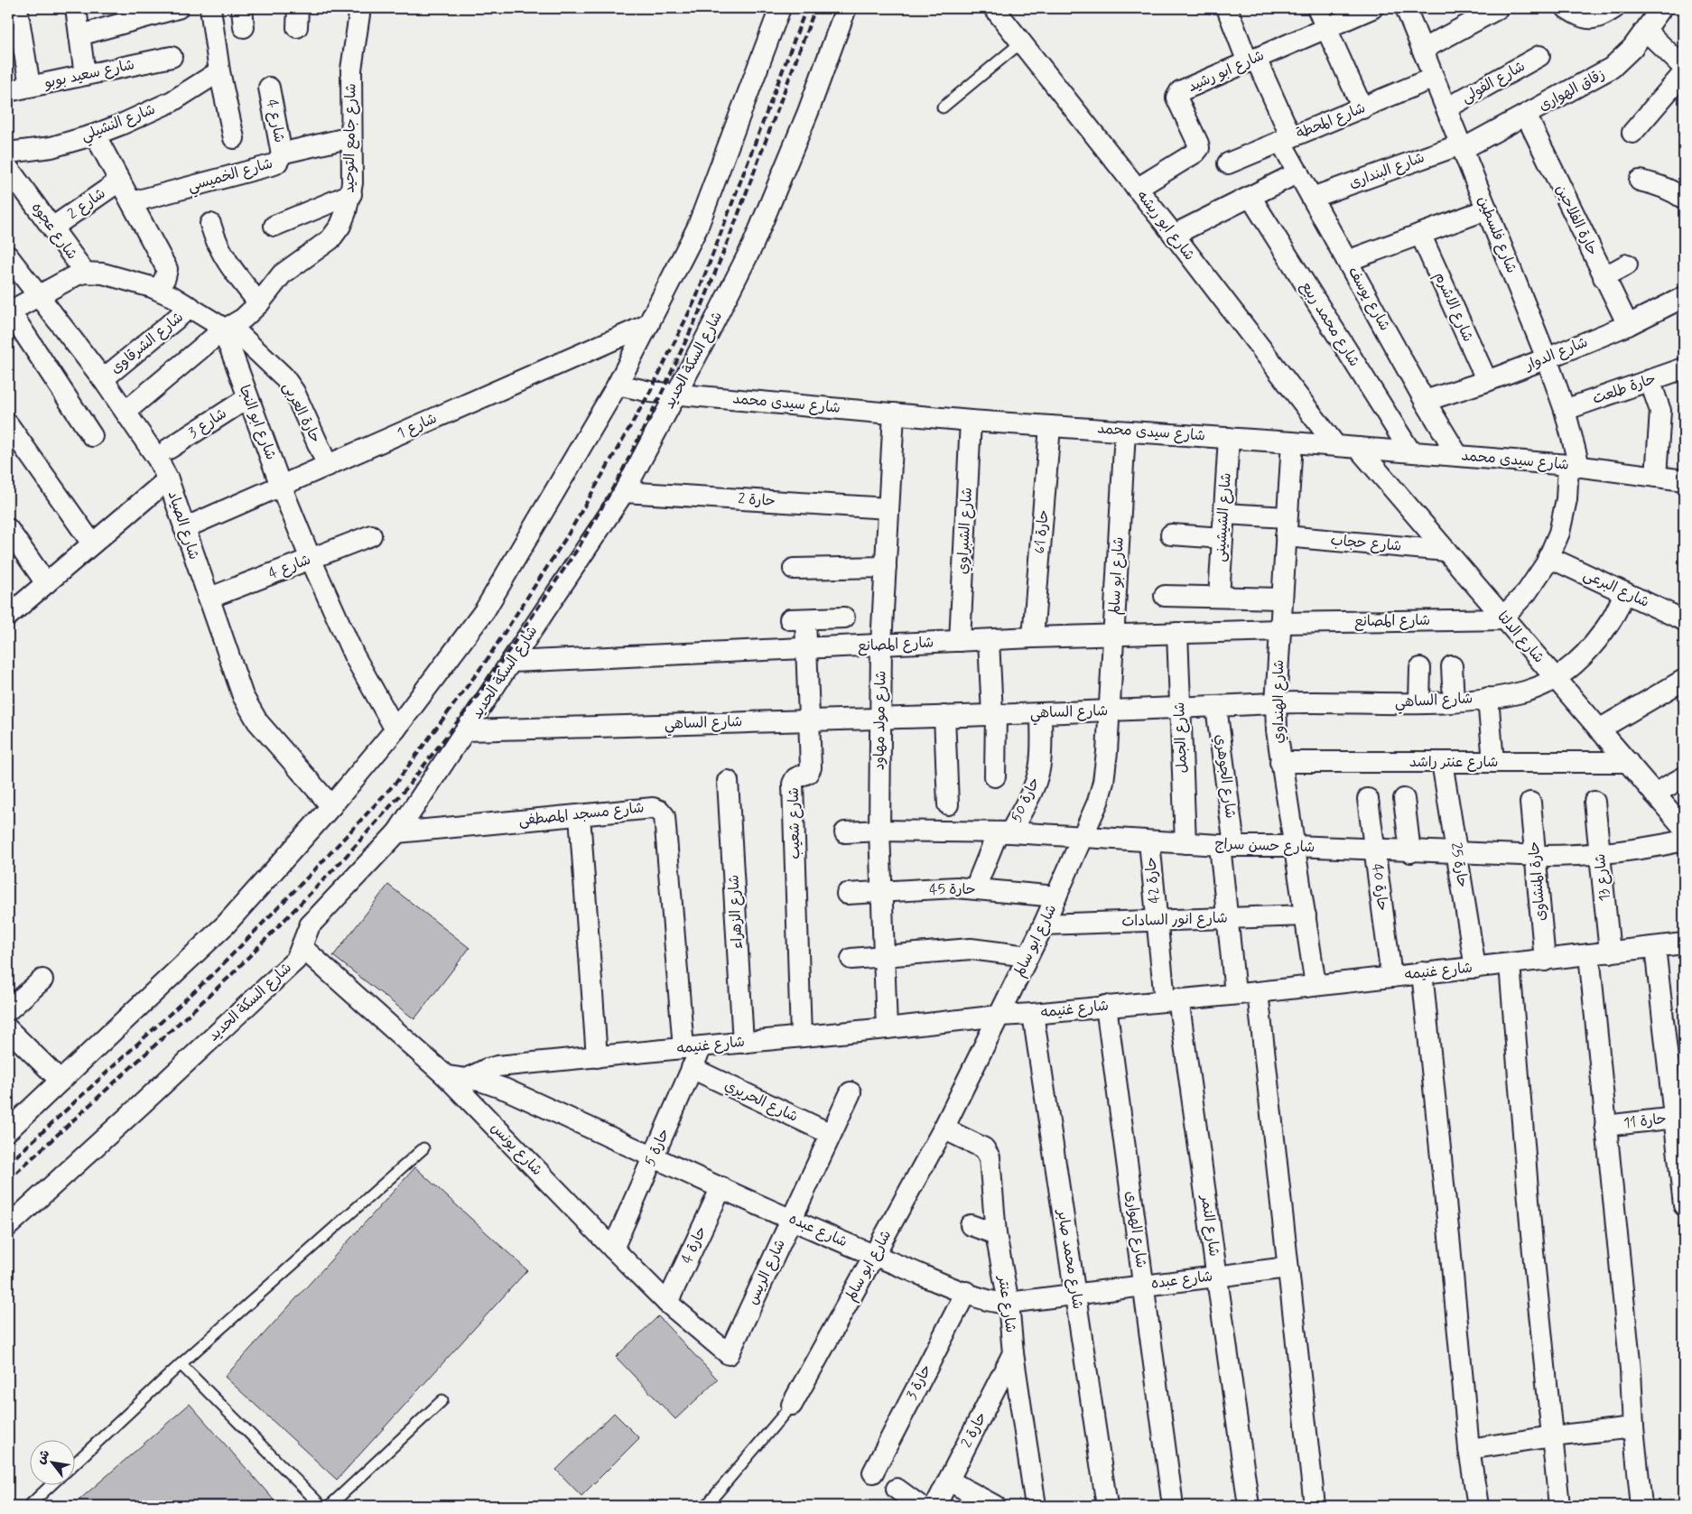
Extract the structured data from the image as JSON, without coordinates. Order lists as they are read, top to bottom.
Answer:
{
  "streets": {
    "street": [
      "شارع ابو رشيد",
      "شارع سعيد بوبو",
      "شارع الفولى",
      "زقاق الهوارى",
      "شارع 4",
      "شارع المحطة",
      "شارع النشيلي",
      "شارع جامع التوحيد",
      "شارع البندارى",
      "شارع الخميسي",
      "شارع 2",
      "حارة الفلاحين",
      "شارع ابو ريشه",
      "شارع عجوه",
      "شارع فلسطين",
      "شارع يوسف",
      "شارع الاشرم",
      "شارع محمد ربيع",
      "شارع الشرقاوى",
      "شارع الدوار",
      "شارع السكة الحديد",
      "حارة طلعت",
      "شارع سيدى محمد",
      "حارة العربى",
      "شارع ابو النجا",
      "شارع 3",
      "شارع 1",
      "حارة 2",
      "شارع الشيشينى",
      "شارع الصياد",
      "شارع الشبراوي",
      "حارة 61",
      "شارع حجاب",
      "شارع ابو سالم",
      "شارع البرعى",
      "شارع المصانع",
      "شارع الدلتا",
      "شارع الساهي",
      "شارع الهنداوي",
      "شارع مولد مهاود",
      "شارع الجمل",
      "شارع عنتر راشد",
      "شارع الجوهري",
      "حارة 50",
      "شارع مسجد المصطفى",
      "شارع شعيب",
      "شارع حسن سراج",
      "حارة 25",
      "شارع 13",
      "حارة 42",
      "حارة المنشاوى",
      "حارة 40",
      "حارة 45",
      "شارع الزهراء",
      "شارع انور السادات",
      "شارع غنيمه",
      "شارع الحريري",
      "حارة 11",
      "حارة 5",
      "شارع يونس",
      "شارع النمر",
      "شارع الهوارى",
      "شارع عبده",
      "حارة 4",
      "شارع محمد صابر",
      "شارع الريس",
      "شارع عنتر",
      "حارة 3"
    ]
  },
  "crossings": [
    ["شارع ابو رشيد", "شارع ابو ريشه"],
    ["شارع ابو رشيد", "شارع يوسف"],
    ["شارع الفولى", "شارع فلسطين"],
    ["زقاق الهوارى", "شارع البندارى"],
    ["زقاق الهوارى", "حارة الفلاحين"],
    ["زقاق الهوارى", "شارع فلسطين"],
    ["شارع 4", "شارع الخميسي"],
    ["شارع 4", "شارع ابو النجا"],
    ["شارع 4", "شارع الصياد"],
    ["شارع المحطة", "شارع فلسطين"],
    ["شارع المحطة", "شارع يوسف"],
    ["شارع جامع التوحيد", "شارع الخميسي"],
    ["شارع جامع التوحيد", "حارة العربى"],
    ["شارع جامع التوحيد", "شارع ابو النجا"],
    ["شارع جامع التوحيد", "شارع الصياد"],
    ["شارع البندارى", "شارع فلسطين"],
    ["شارع البندارى", "شارع يوسف"],
    ["شارع 2", "شارع عجوه"],
    ["حارة الفلاحين", "شارع الدوار"],
    ["شارع ابو ريشه", "شارع سيدى محمد"],
    ["شارع عجوه", "شارع ابو النجا"],
    ["شارع فلسطين", "شارع الدوار"],
    ["شارع فلسطين", "حارة طلعت"],
    ["شارع فلسطين", "شارع سيدى محمد"],
    ["شارع فلسطين", "شارع البرعى"],
    ["شارع فلسطين", "شارع المصانع"],
    ["شارع فلسطين", "شارع الدلتا"],
    ["شارع يوسف", "شارع الدوار"],
    ["شارع يوسف", "شارع سيدى محمد"],
    ["شارع الاشرم", "شارع الدوار"],
    ["شارع محمد ربيع", "شارع سيدى محمد"],
    ["شارع الشرقاوى", "شارع ابو النجا"],
    ["شارع الشرقاوى", "شارع الصياد"],
    ["شارع السكة الحديد", "شارع سيدى محمد"],
    ["شارع السكة الحديد", "حارة 2"],
    ["شارع السكة الحديد", "شارع المصانع"],
    ["شارع السكة الحديد", "شارع الساهي"],
    ["شارع السكة الحديد", "شارع مسجد المصطفى"],
    ["شارع السكة الحديد", "شارع يونس"],
    ["شارع سيدى محمد", "شارع الشيشينى"],
    ["شارع سيدى محمد", "شارع الشبراوي"],
    ["شارع سيدى محمد", "حارة 61"],
    ["شارع سيدى محمد", "شارع ابو سالم"],
    ["شارع سيدى محمد", "شارع الدلتا"],
    ["شارع سيدى محمد", "شارع الهنداوي"],
    ["شارع سيدى محمد", "شارع مولد مهاود"],
    ["حارة العربى", "شارع ابو النجا"],
    ["حارة العربى", "شارع 1"],
    ["شارع ابو النجا", "شارع 3"],
    ["شارع ابو النجا", "شارع 1"],
    ["شارع ابو النجا", "شارع الصياد"],
    ["شارع 1", "شارع الصياد"],
    ["حارة 2", "شارع مولد مهاود"],
    ["حارة 2", "شارع عنتر"],
    ["شارع الشيشينى", "شارع حجاب"],
    ["شارع الشبراوي", "شارع المصانع"],
    ["حارة 61", "شارع المصانع"],
    ["شارع حجاب", "شارع الدلتا"],
    ["شارع حجاب", "شارع الهنداوي"],
    ["شارع ابو سالم", "شارع المصانع"],
    ["شارع ابو سالم", "شارع الساهي"],
    ["شارع ابو سالم", "شارع حسن سراج"],
    ["شارع ابو سالم", "حارة 45"],
    ["شارع ابو سالم", "شارع انور السادات"],
    ["شارع ابو سالم", "شارع غنيمه"],
    ["شارع ابو سالم", "شارع عبده"],
    ["شارع ابو سالم", "شارع عنتر"],
    ["شارع البرعى", "شارع الساهي"],
    ["شارع المصانع", "شارع الدلتا"],
    ["شارع المصانع", "شارع الهنداوي"],
    ["شارع المصانع", "شارع مولد مهاود"],
    ["شارع المصانع", "شارع الجمل"],
    ["شارع المصانع", "شارع شعيب"],
    ["شارع الدلتا", "شارع الساهي"],
    ["شارع الدلتا", "شارع عنتر راشد"],
    ["شارع الساهي", "شارع الهنداوي"],
    ["شارع الساهي", "شارع مولد مهاود"],
    ["شارع الساهي", "شارع الجمل"],
    ["شارع الساهي", "شارع الجوهري"],
    ["شارع الساهي", "حارة 50"],
    ["شارع الساهي", "شارع شعيب"],
    ["شارع الهنداوي", "شارع عنتر راشد"],
    ["شارع الهنداوي", "شارع حسن سراج"],
    ["شارع الهنداوي", "شارع انور السادات"],
    ["شارع الهنداوي", "شارع غنيمه"],
    ["شارع مولد مهاود", "شارع حسن سراج"],
    ["شارع مولد مهاود", "حارة 45"],
    ["شارع مولد مهاود", "شارع غنيمه"],
    ["شارع الجمل", "شارع حسن سراج"],
    ["شارع عنتر راشد", "حارة 25"],
    ["شارع الجوهري", "شارع حسن سراج"],
    ["شارع الجوهري", "شارع انور السادات"],
    ["شارع الجوهري", "شارع غنيمه"],
    ["حارة 50", "شارع حسن سراج"],
    ["حارة 50", "حارة 45"],
    ["شارع مسجد المصطفى", "شارع غنيمه"],
    ["شارع مسجد المصطفى", "حارة 5"],
    ["شارع شعيب", "شارع غنيمه"],
    ["شارع حسن سراج", "حارة 25"],
    ["شارع حسن سراج", "شارع 13"],
    ["شارع حسن سراج", "حارة 42"],
    ["شارع حسن سراج", "حارة المنشاوى"],
    ["شارع حسن سراج", "حارة 40"],
    ["حارة 25", "شارع غنيمه"],
    ["شارع 13", "شارع غنيمه"],
    ["حارة 42", "شارع انور السادات"],
    ["حارة 42", "شارع غنيمه"],
    ["حارة 42", "شارع النمر"],
    ["حارة المنشاوى", "شارع غنيمه"],
    ["حارة 40", "شارع غنيمه"],
    ["شارع الزهراء", "شارع غنيمه"],
    ["شارع غنيمه", "حارة 5"],
    ["شارع غنيمه", "شارع النمر"],
    ["شارع غنيمه", "شارع الهوارى"],
    ["شارع غنيمه", "شارع عبده"],
    ["شارع غنيمه", "شارع محمد صابر"],
    ["شارع الحريري", "حارة 5"],
    ["شارع الحريري", "شارع الريس"],
    ["حارة 5", "شارع يونس"],
    ["حارة 5", "شارع عبده"],
    ["شارع يونس", "شارع عبده"],
    ["شارع يونس", "حارة 4"],
    ["شارع يونس", "شارع الريس"],
    ["شارع النمر", "شارع عبده"],
    ["شارع الهوارى", "شارع عبده"],
    ["شارع عبده", "حارة 4"],
    ["شارع عبده", "شارع محمد صابر"],
    ["شارع عبده", "شارع الريس"],
    ["شارع عبده", "شارع عنتر"],
    ["شارع عبده", "حارة 3"]
  ],
  "north": "top left"
}
